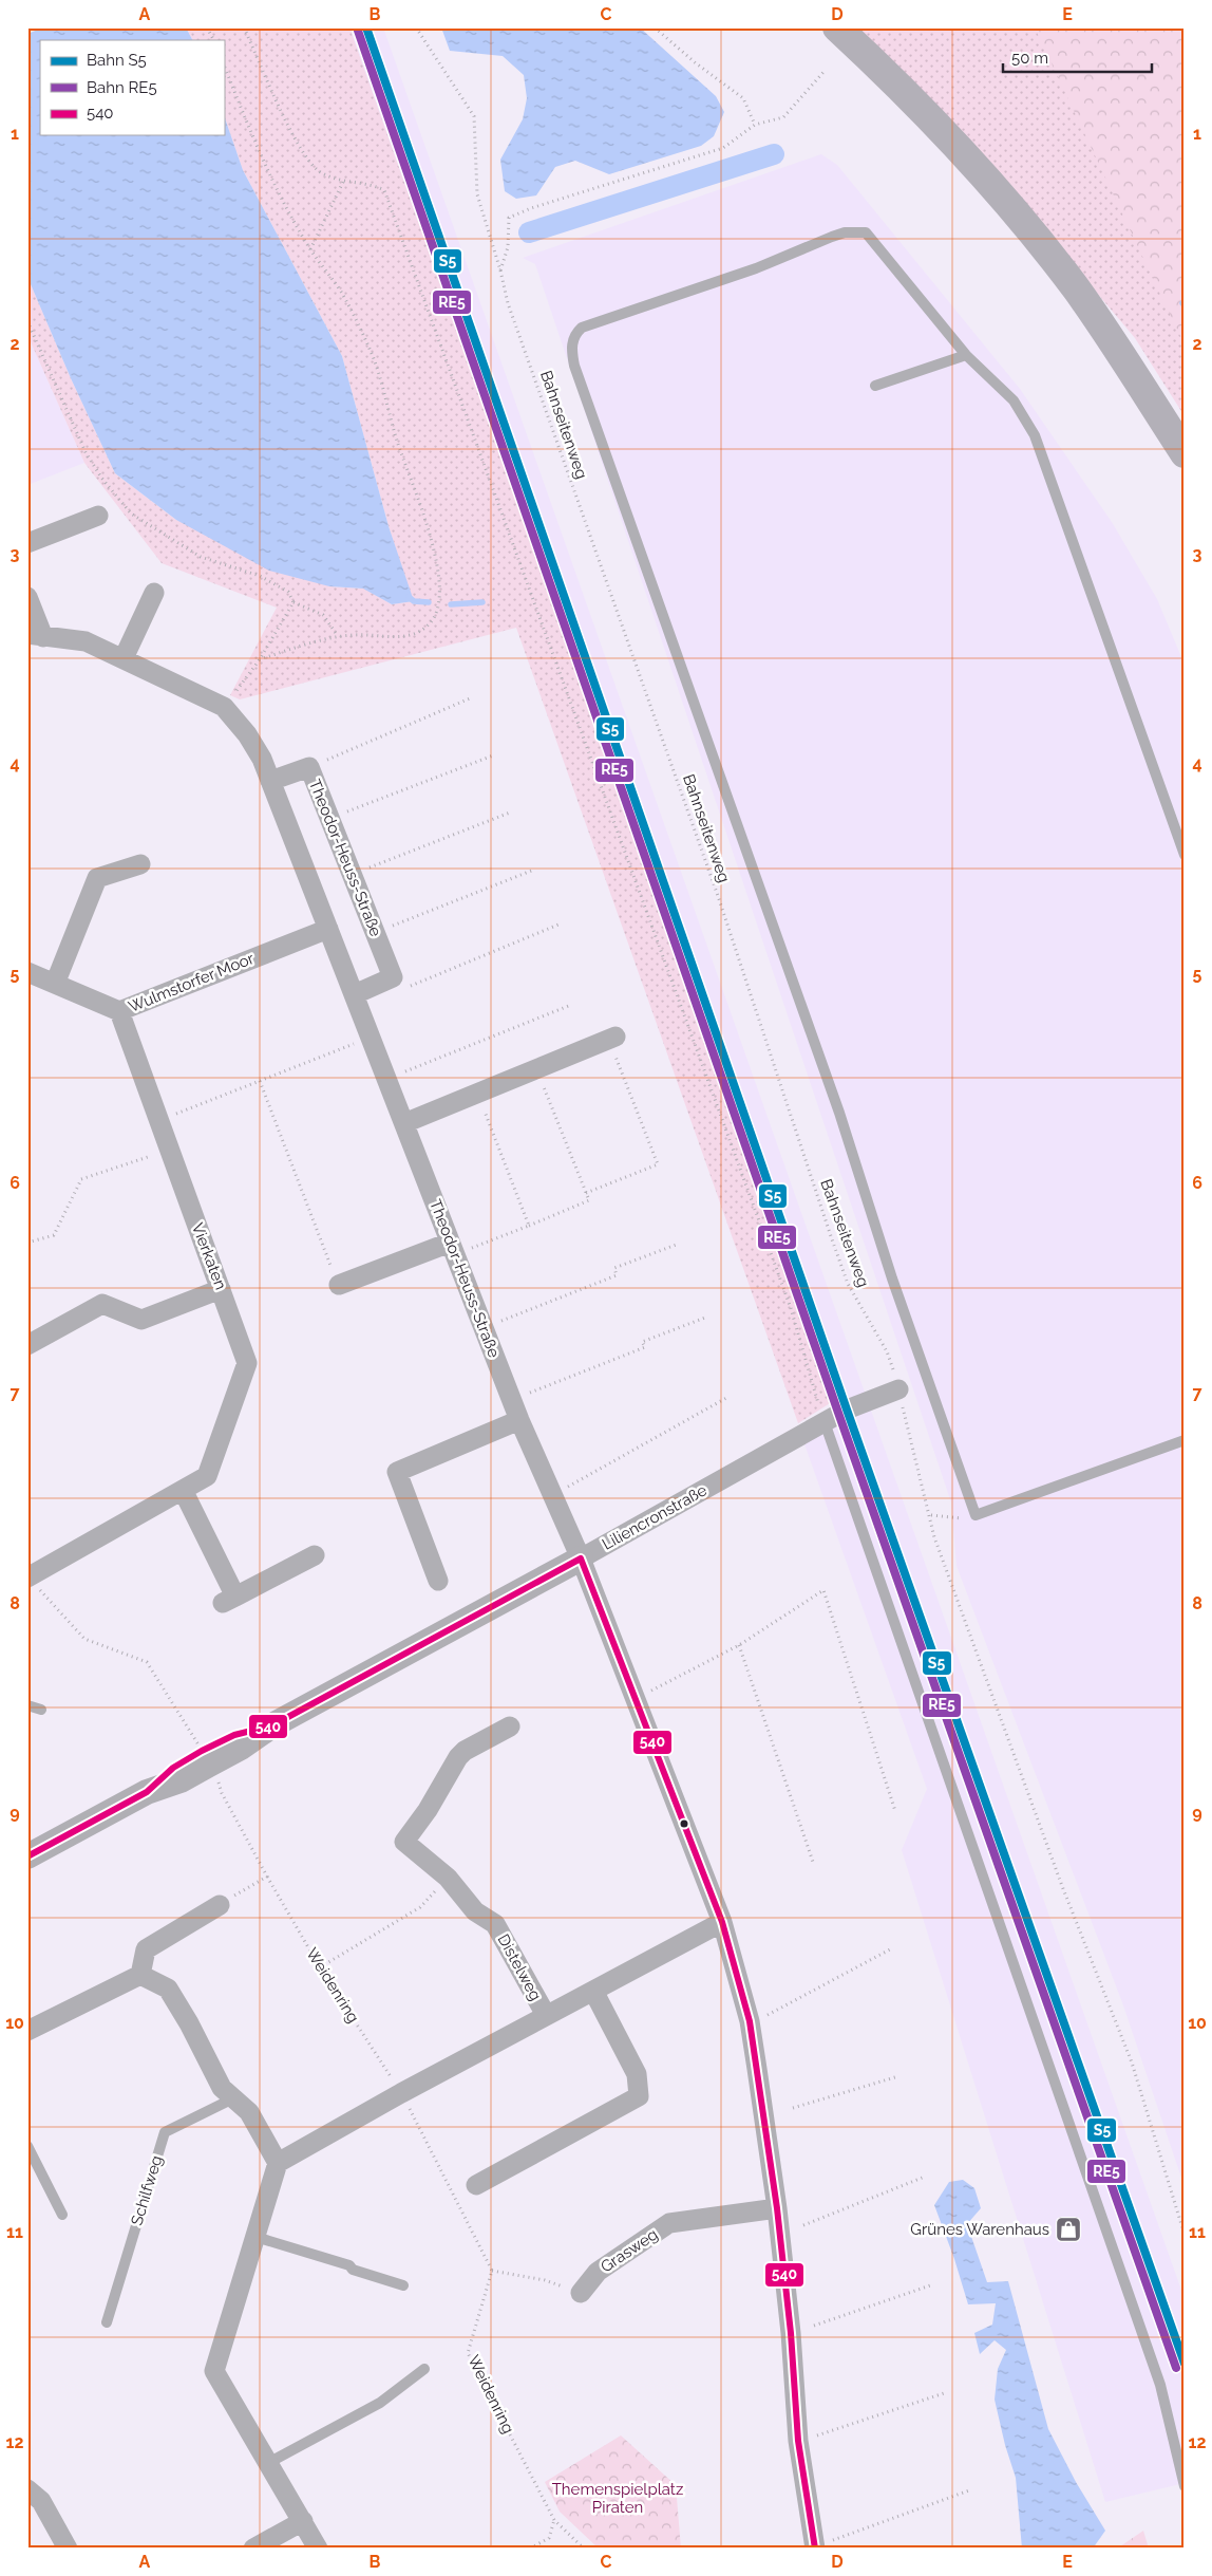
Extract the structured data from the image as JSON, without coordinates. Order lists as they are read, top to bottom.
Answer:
{
  "streets": {
    "street": [
      "Theodor-Heuss-Straße",
      "Wulmstorfer Moor",
      "Vierkaten",
      "Liliencronstraße",
      "Distelweg",
      "Grasweg"
    ],
    "lane": ["Schilfweg"],
    "path": ["Bahnseitenweg", "Weidenring"]
  },
  "crossings": [
    ["Bahnseitenweg", "Liliencronstraße"],
    ["Theodor-Heuss-Straße", "Wulmstorfer Moor"],
    ["Theodor-Heuss-Straße", "Liliencronstraße"],
    ["Theodor-Heuss-Straße", "Grasweg"],
    ["Wulmstorfer Moor", "Vierkaten"]
  ],
  "parks": ["Themenspielplatz Piraten"],
  "places": {
    "shop": ["Grünes Warenhaus"]
  },
  "lines": ["rail line S5", "rail line RE5", "transit line 540"],
  "legend": ["Bahn S5", "Bahn RE5", "540"],
  "scale_bar": "50 m",
  "grid": {
    "columns": [
      "A",
      "B",
      "C",
      "D",
      "E"
    ],
    "rows": [
      "1",
      "2",
      "3",
      "4",
      "5",
      "6",
      "7",
      "8",
      "9",
      "10",
      "11",
      "12"
    ]
  }
}
